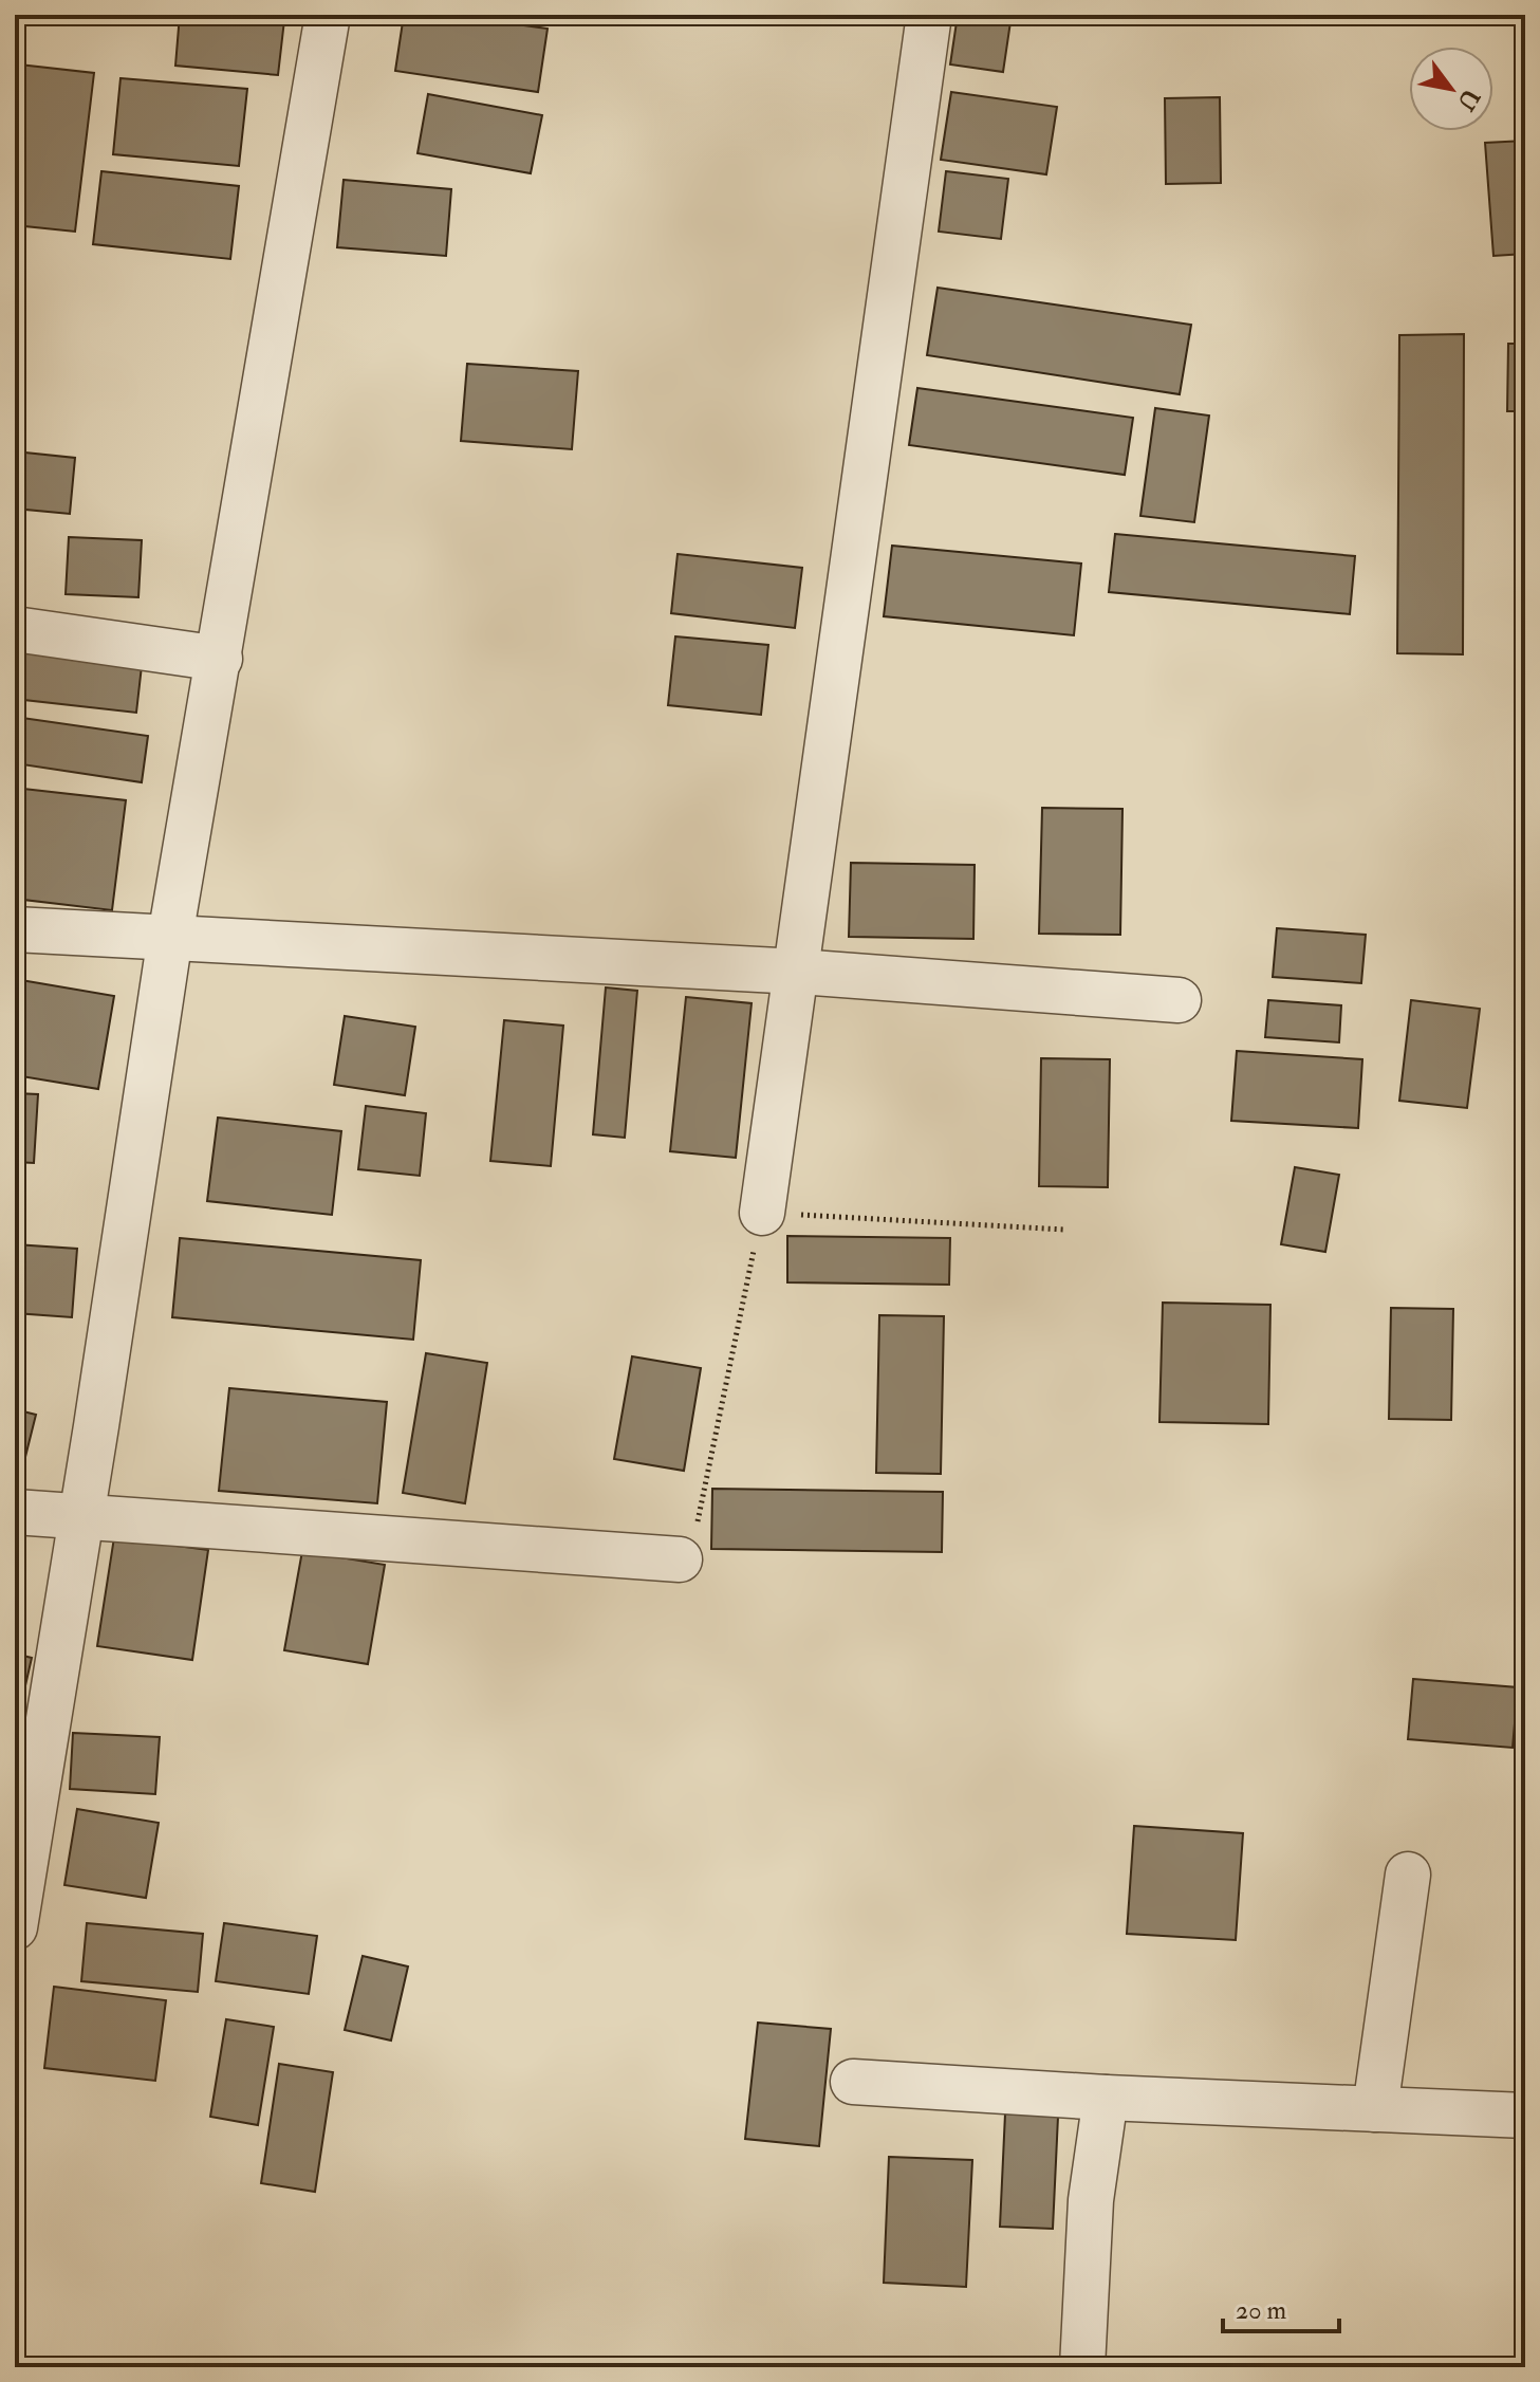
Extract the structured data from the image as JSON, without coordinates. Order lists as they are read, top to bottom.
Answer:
{
  "scale_bar": "20 m",
  "north": "bottom right"
}
